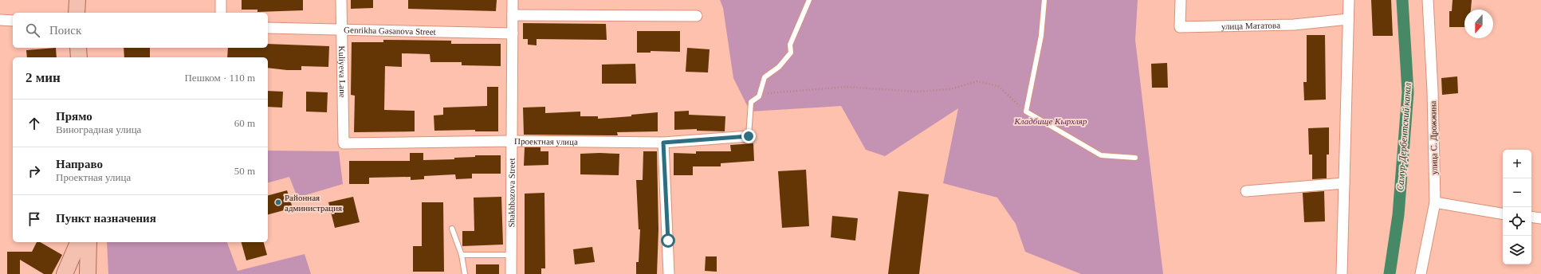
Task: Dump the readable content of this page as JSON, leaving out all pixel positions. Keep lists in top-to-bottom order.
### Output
{
  "streets": {
    "street": [
      "улица Мататова",
      "Genrikha Gasanova Street",
      "Kuliyeva Lane",
      "улица С. Дрожжина",
      "Проектная улица",
      "Shakhbazova Street"
    ]
  },
  "crossings": [
    ["Genrikha Gasanova Street", "Kuliyeva Lane"],
    ["Genrikha Gasanova Street", "Shakhbazova Street"],
    ["Kuliyeva Lane", "Проектная улица"],
    ["Проектная улица", "Shakhbazova Street"]
  ],
  "water": ["Самур-Дербентский канал"],
  "parks": ["Кладбище Кырхляр"],
  "places": ["Районная администрация"],
  "north": "bottom",
  "page": {
    "search": "Поиск",
    "heading": ["2 мин", "Пешком · 110 m"],
    "list": [
      ["Прямо", "Виноградная улица", "60 m"],
      ["Направо", "Проектная улица", "50 m"],
      "Пункт назначения"
    ],
    "map_buttons": ["+", "−"]
  }
}
